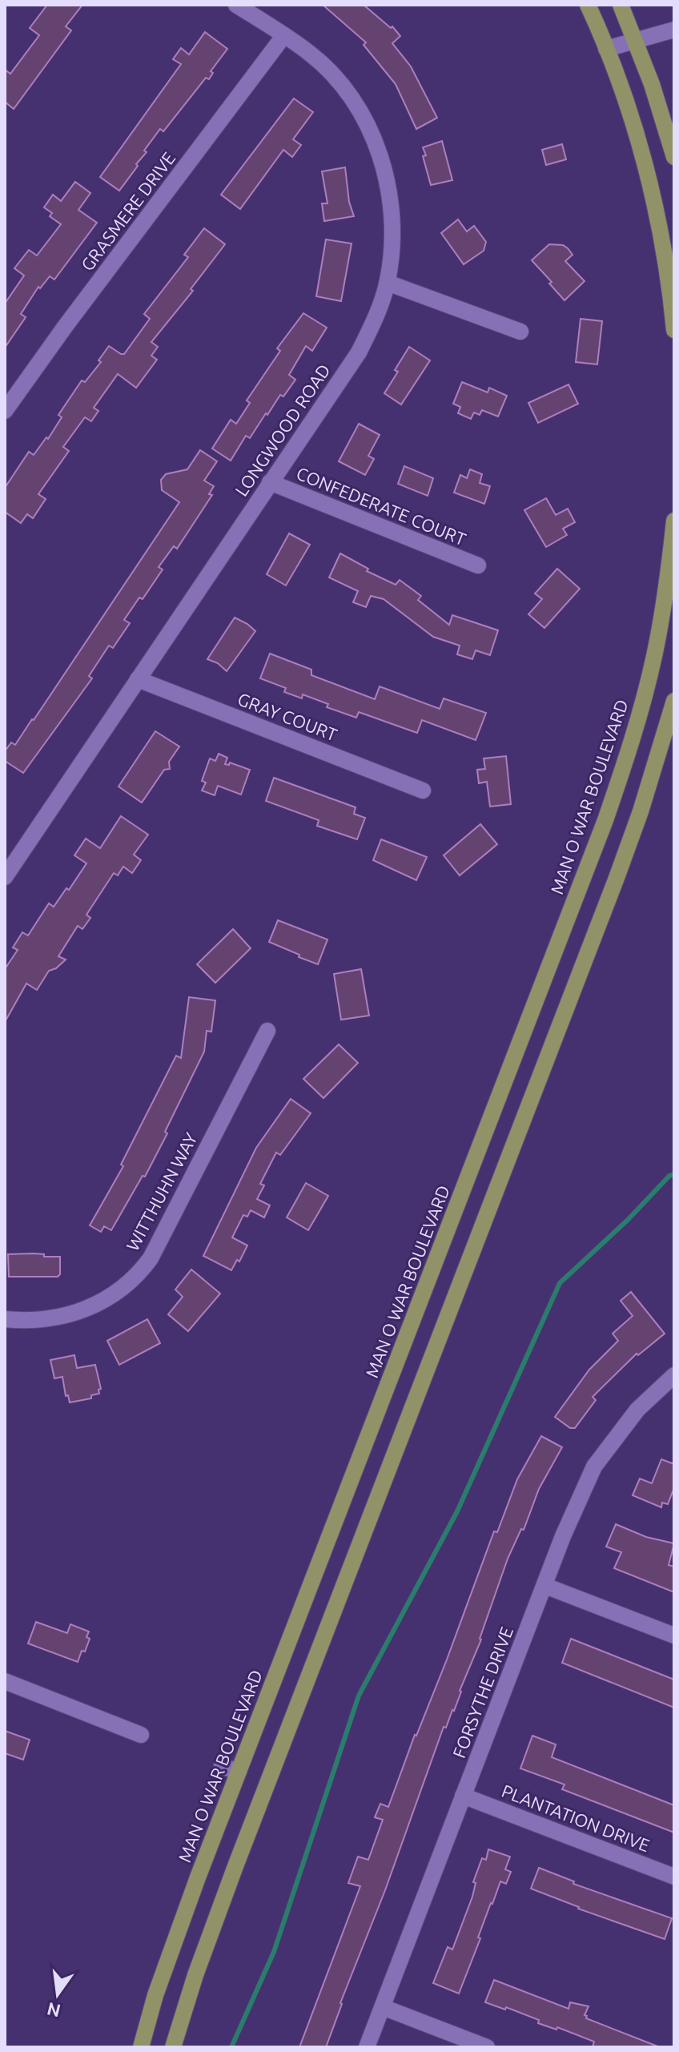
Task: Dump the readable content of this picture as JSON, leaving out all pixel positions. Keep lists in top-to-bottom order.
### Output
{
  "streets": {
    "main road": ["MAN O WAR BOULEVARD"],
    "street": [
      "GRASMERE DRIVE",
      "LONGWOOD ROAD",
      "CONFEDERATE COURT",
      "GRAY COURT",
      "WITTHUHN WAY",
      "FORSYTHE DRIVE",
      "PLANTATION DRIVE"
    ]
  },
  "crossings": [
    ["GRASMERE DRIVE", "LONGWOOD ROAD"],
    ["LONGWOOD ROAD", "CONFEDERATE COURT"],
    ["LONGWOOD ROAD", "GRAY COURT"],
    ["FORSYTHE DRIVE", "PLANTATION DRIVE"]
  ],
  "north": "bottom"
}
